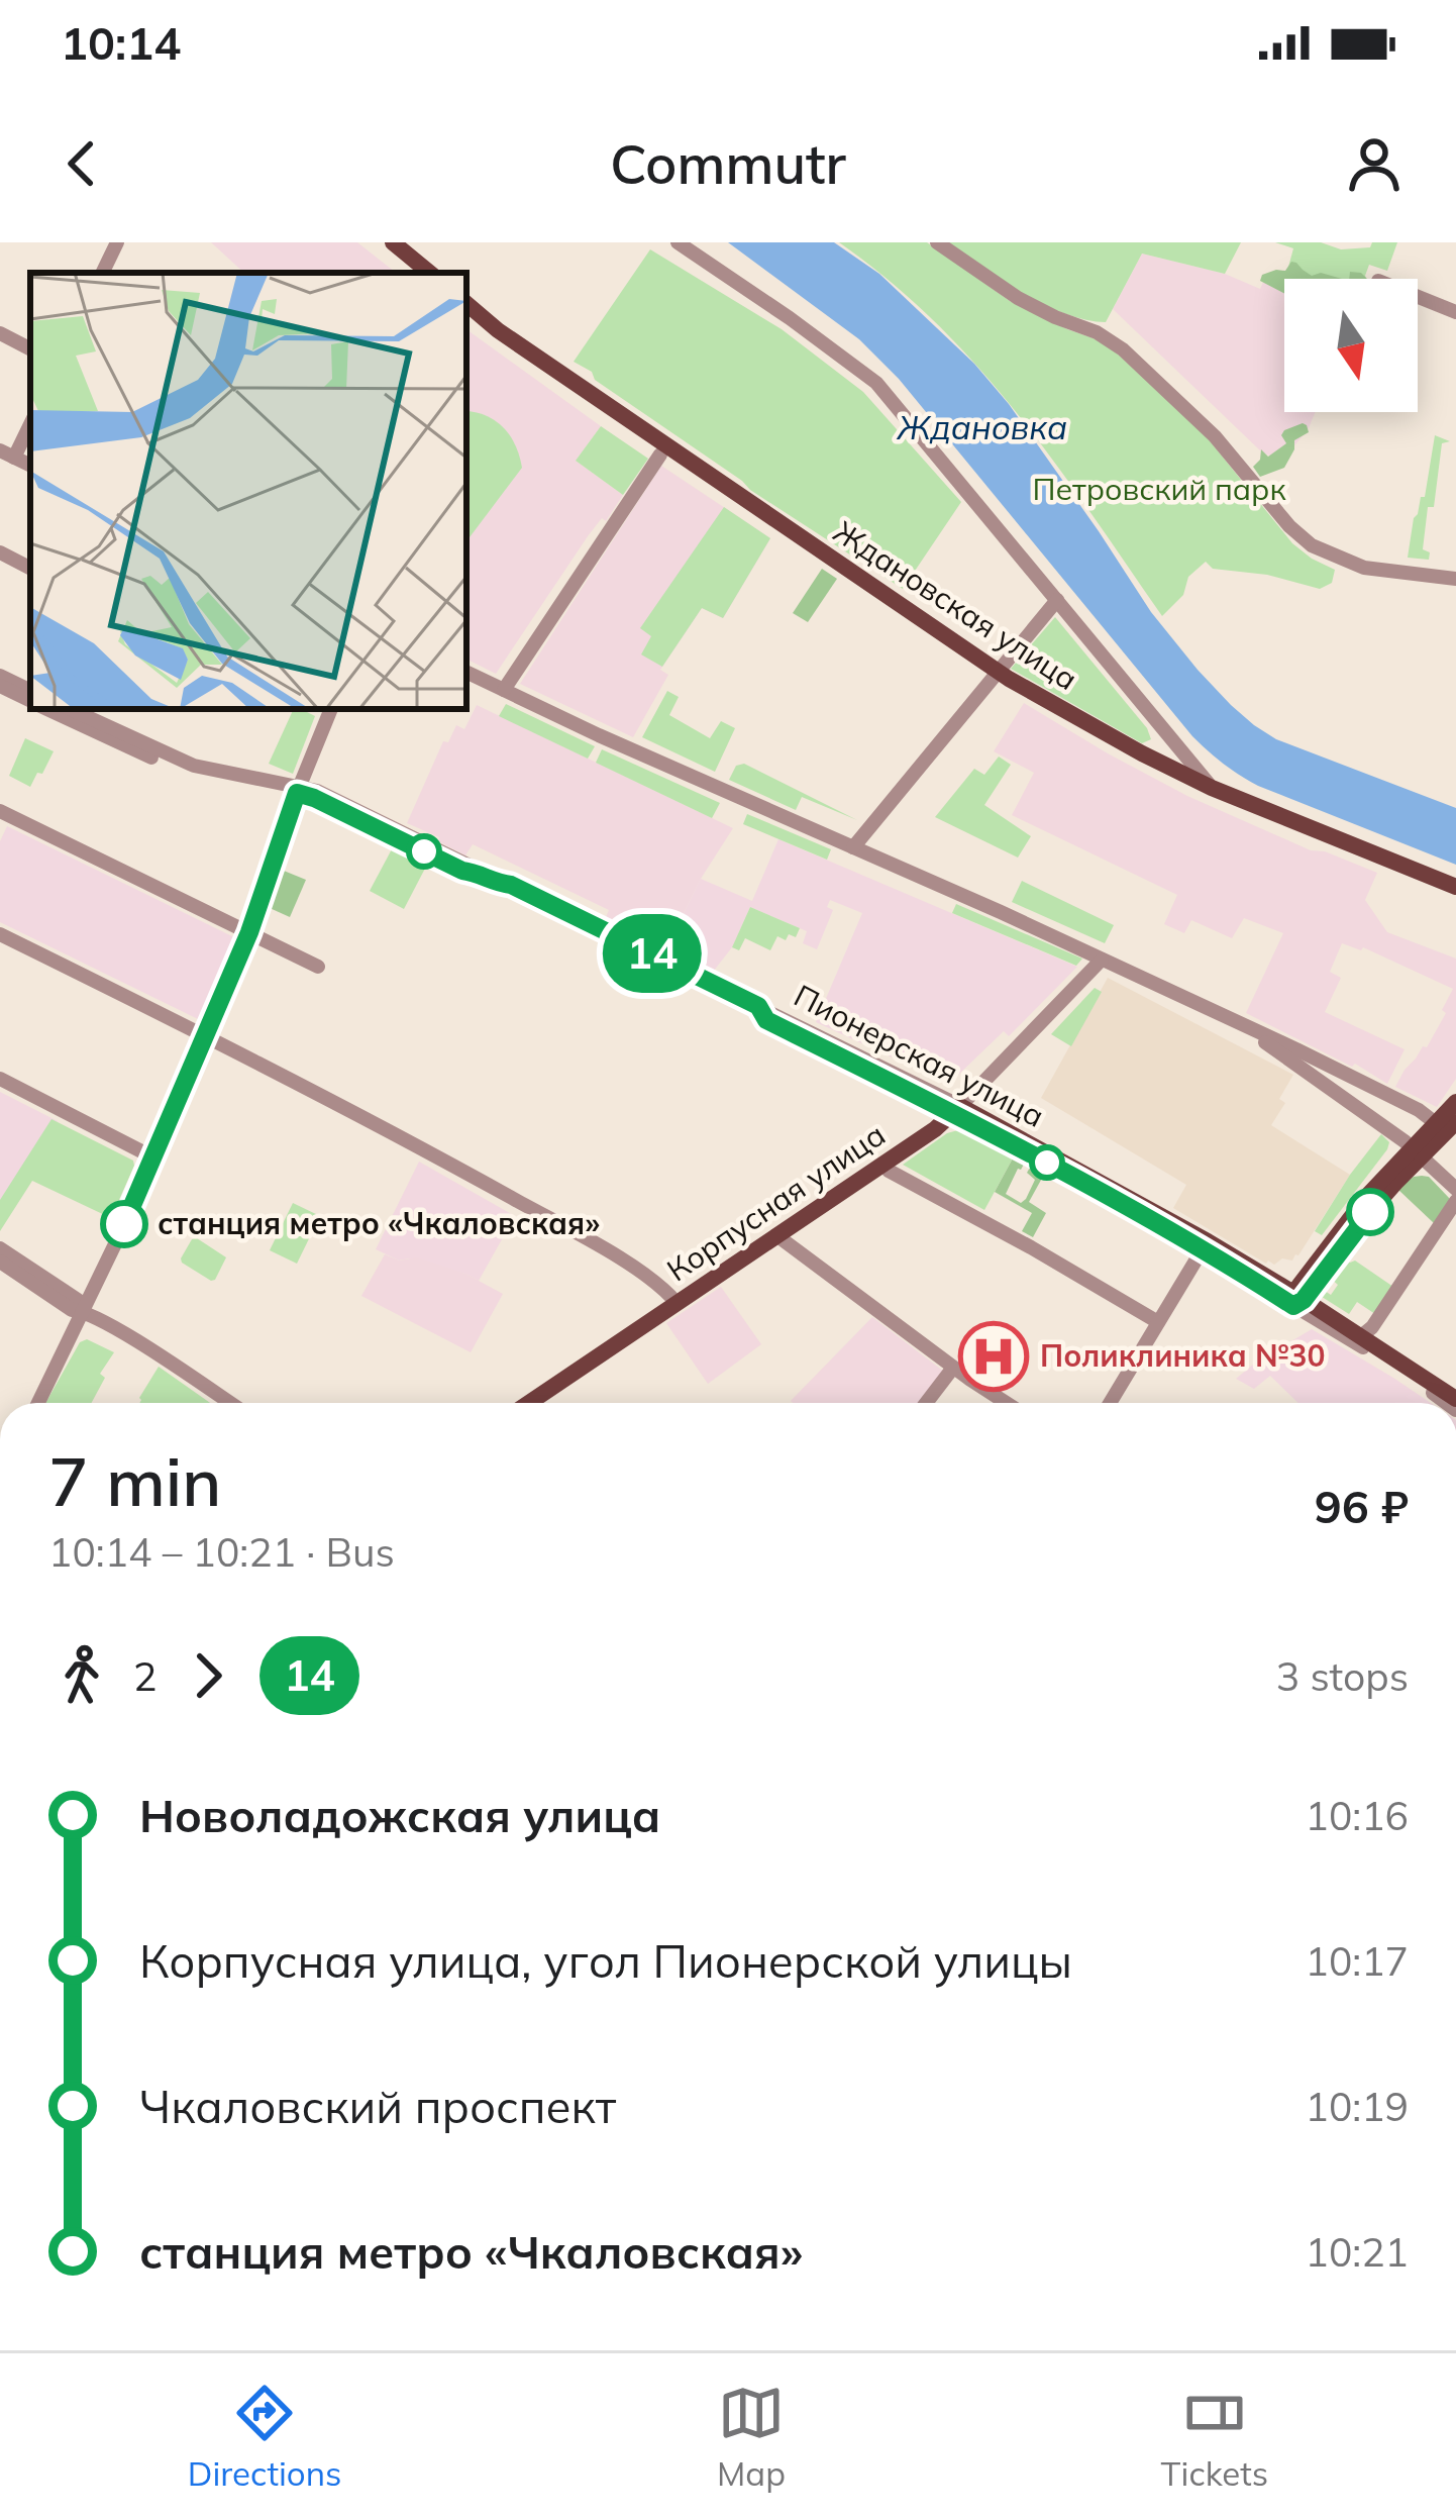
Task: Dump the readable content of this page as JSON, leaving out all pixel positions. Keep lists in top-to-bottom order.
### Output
{
  "streets": {
    "main road": ["Ждановская улица", "Пионерская улица", "Корпусная улица"]
  },
  "crossings": [
    ["Пионерская улица", "Корпусная улица"]
  ],
  "water": ["Ждановка"],
  "parks": ["Петровский парк"],
  "places": {
    "other": ["станция метро «Чкаловская»"],
    "hospital": ["Поликлиника №30"]
  },
  "lines": ["bus line 14"],
  "north": "bottom",
  "page": {
    "status": "10:14",
    "header": "Commutr",
    "on_map": "14",
    "heading": ["7 min", "10:14 – 10:21 · Bus", "96 ₽"],
    "legs": ["2", "14", "3 stops"],
    "list": [
      {
        "name": "Новоладожская улица",
        "value": "10:16"
      },
      {
        "name": "Корпусная улица, угол Пионерской улицы",
        "value": "10:17"
      },
      {
        "name": "Чкаловский проспект",
        "value": "10:19"
      },
      {
        "name": "станция метро «Чкаловская»",
        "value": "10:21"
      }
    ],
    "tabs": ["Directions", "Map", "Tickets"]
  }
}
